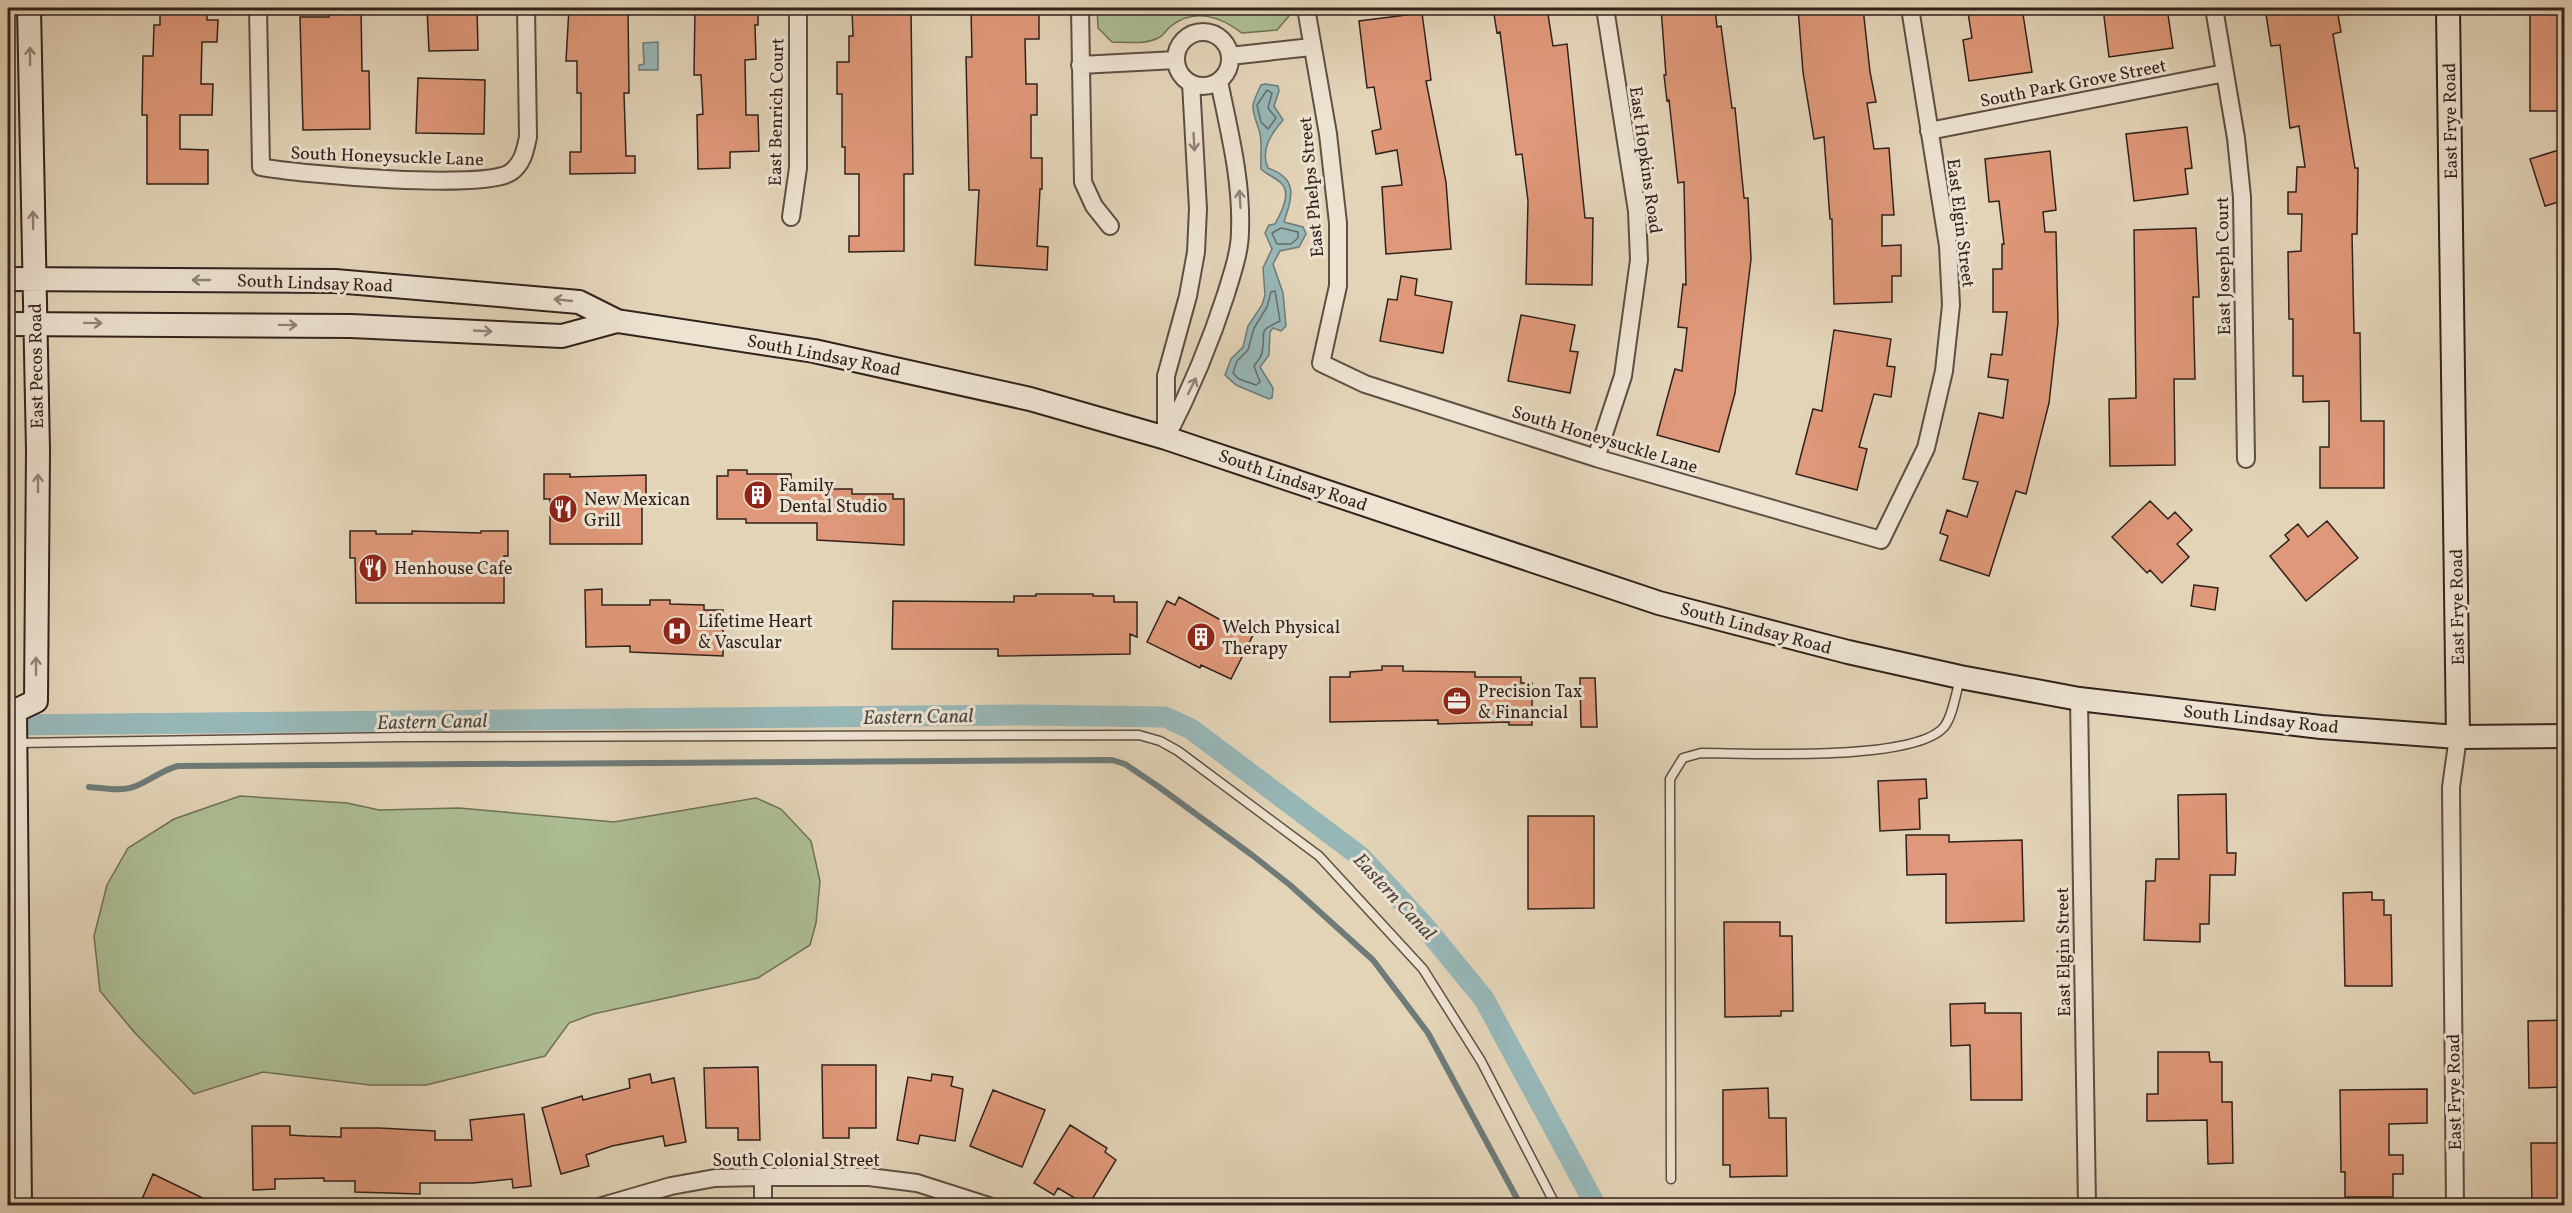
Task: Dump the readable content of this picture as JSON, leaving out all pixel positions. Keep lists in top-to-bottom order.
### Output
{
  "streets": {
    "main road": ["East Frye Road", "South Lindsay Road", "East Pecos Road"],
    "street": [
      "South Park Grove Street",
      "East Benrich Court",
      "South Honeysuckle Lane",
      "East Hopkins Road",
      "East Phelps Street",
      "East Elgin Street",
      "East Joseph Court",
      "South Colonial Street"
    ]
  },
  "crossings": [
    ["South Park Grove Street", "East Elgin Street"],
    ["South Park Grove Street", "East Joseph Court"],
    ["East Frye Road", "South Lindsay Road"],
    ["South Honeysuckle Lane", "East Hopkins Road"],
    ["South Honeysuckle Lane", "East Phelps Street"],
    ["South Honeysuckle Lane", "East Elgin Street"],
    ["East Elgin Street", "South Lindsay Road"],
    ["South Lindsay Road", "East Pecos Road"]
  ],
  "one_way": ["East Pecos Road"],
  "water": ["Eastern Canal"],
  "places": {
    "building": ["Family Dental Studio", "Welch Physical Therapy"],
    "restaurant": ["New Mexican Grill", "Henhouse Cafe"],
    "hospital": ["Lifetime Heart & Vascular"],
    "office": ["Precision Tax & Financial"]
  }
}
